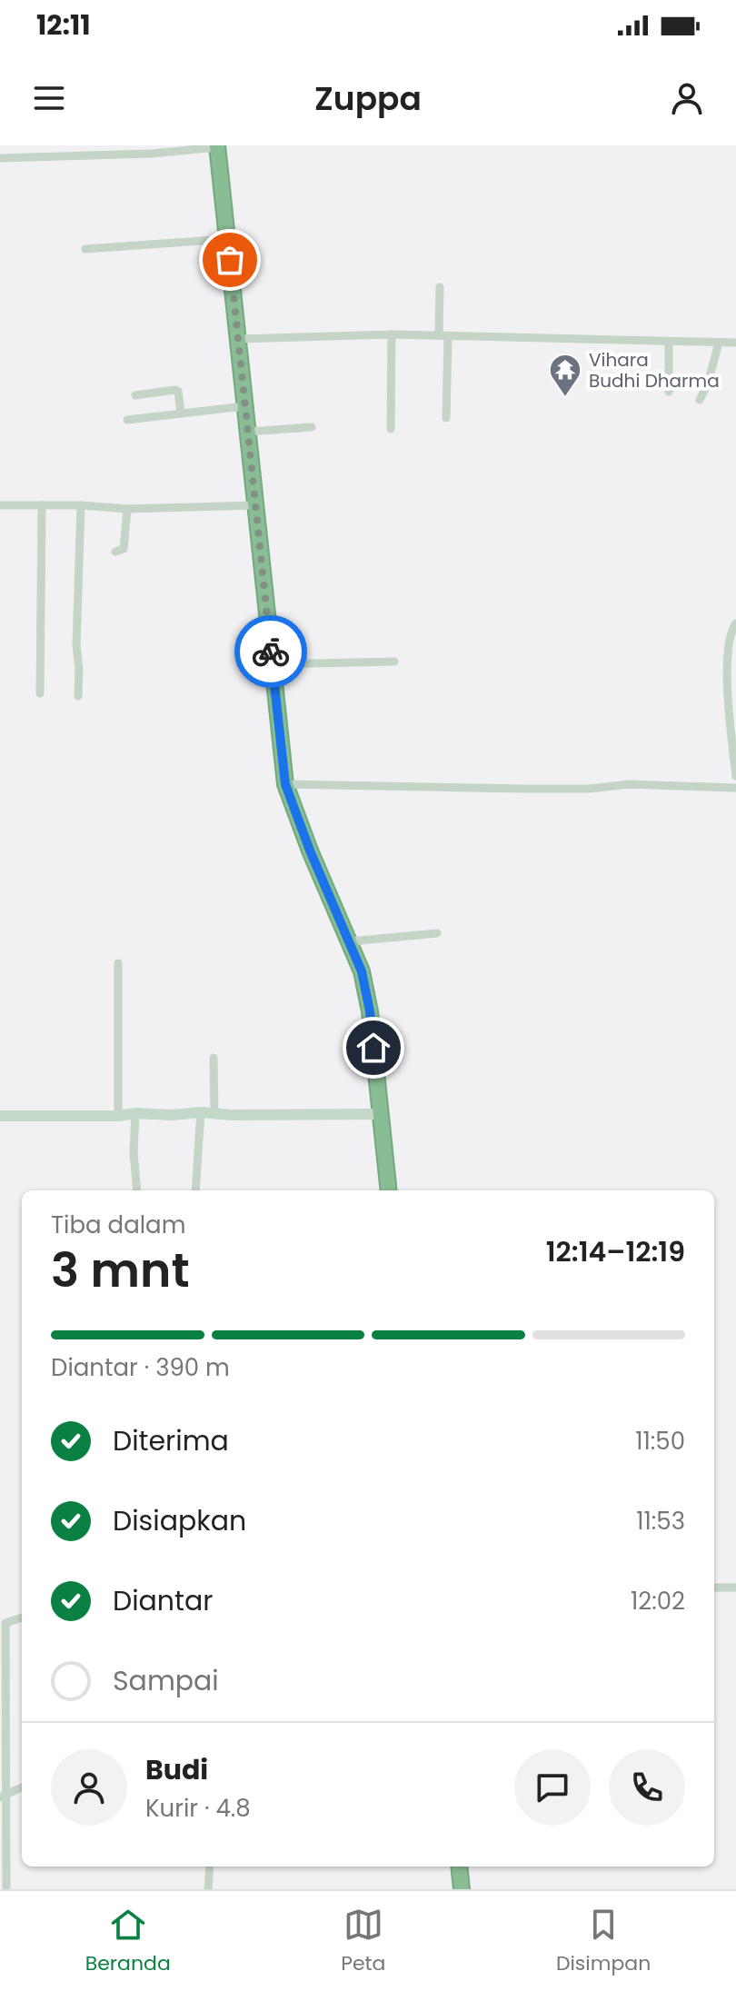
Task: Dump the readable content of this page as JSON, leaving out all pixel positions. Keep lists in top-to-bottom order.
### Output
{
  "places": {
    "temple": ["Vihara Budhi Dharma"]
  },
  "page": {
    "status": "12:11",
    "header": "Zuppa",
    "heading": ["3 mnt", "Tiba dalam", "12:14–12:19"],
    "panel": ["Budi", "Kurir · 4.8"],
    "bar": "Diantar · 390 m",
    "list": [
      ["Diterima", "11:50"],
      ["Disiapkan", "11:53"],
      ["Diantar", "12:02"],
      "Sampai"
    ],
    "tabs": ["Beranda", "Peta", "Disimpan"]
  }
}
